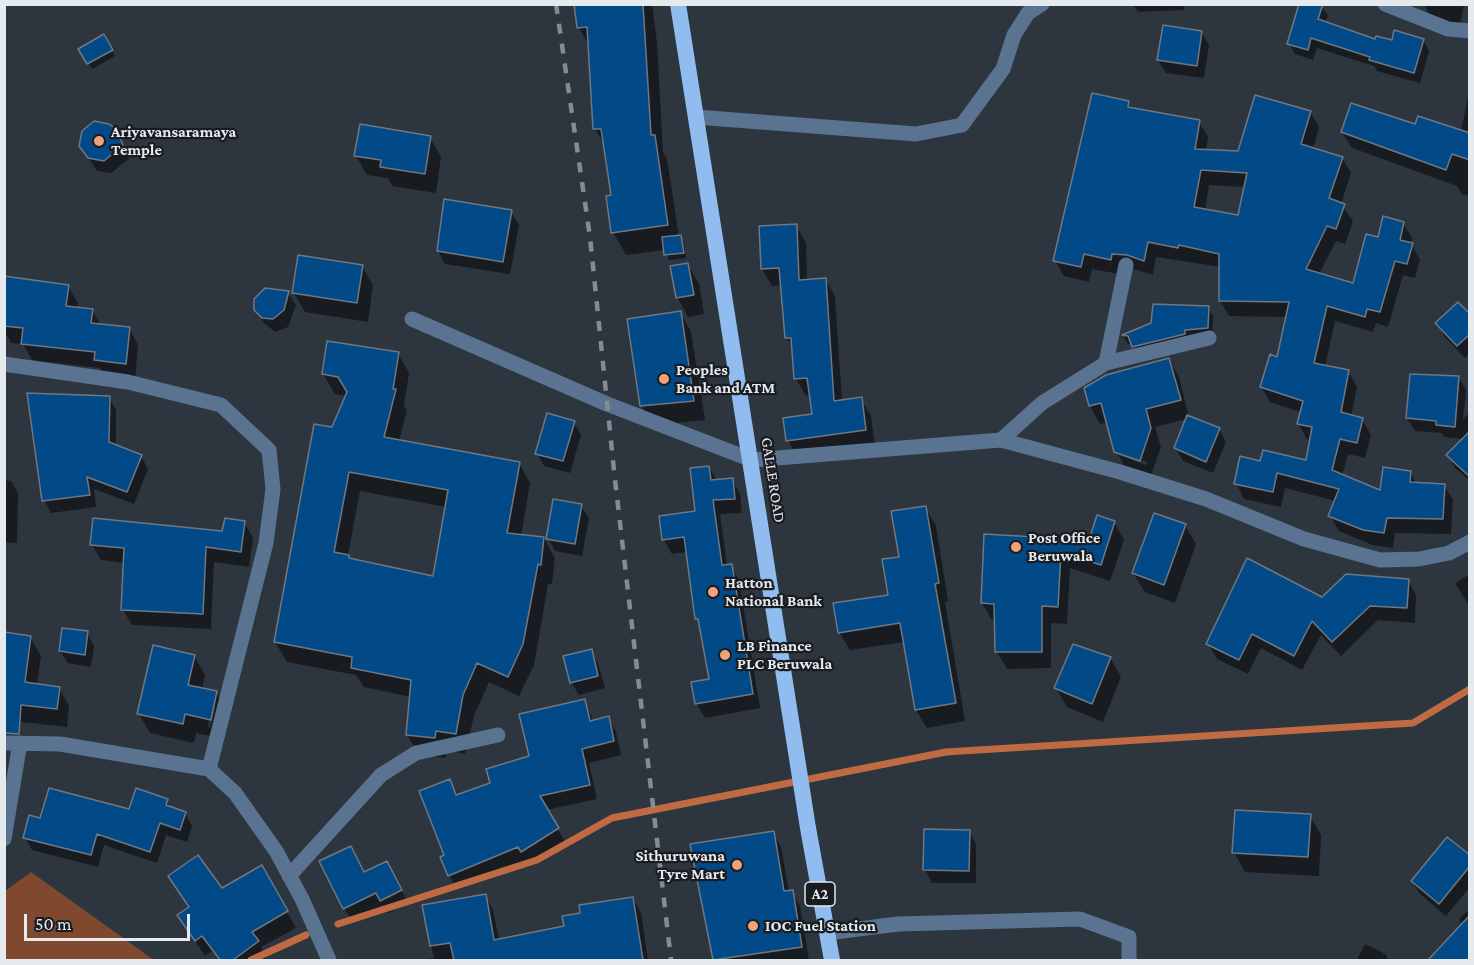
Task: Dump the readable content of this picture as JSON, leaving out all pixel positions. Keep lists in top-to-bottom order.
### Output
{
  "streets": {
    "highway": ["GALLE ROAD", "A2"]
  },
  "places": [
    "Ariyavansaramaya Temple",
    "Peoples Bank and ATM",
    "Post Office Beruwala",
    "Hatton National Bank",
    "LB Finance PLC Beruwala",
    "Sithuruwana Tyre Mart",
    "IOC Fuel Station"
  ],
  "scale_bar": "50 m"
}
